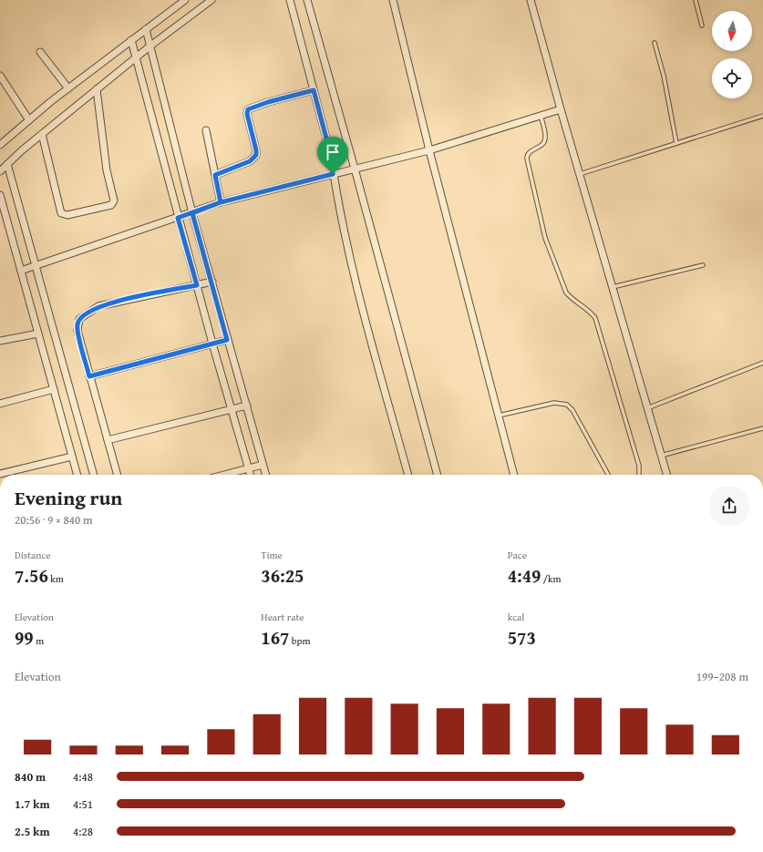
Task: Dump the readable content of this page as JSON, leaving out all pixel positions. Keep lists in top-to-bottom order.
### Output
{
  "north": "bottom",
  "page": {
    "heading": ["Evening run", "20:56 · 9 × 840 m"],
    "stats": [
      ["Distance", "7.56 km"],
      ["Time", "36:25"],
      ["Pace", "4:49 /km"],
      ["Elevation", "99 m"],
      ["Heart rate", "167 bpm"],
      ["kcal", "573"]
    ],
    "chart": ["Elevation", "199–208 m"],
    "list": [
      {
        "name": "840 m",
        "note": "4:48"
      },
      {
        "name": "1.7 km",
        "note": "4:51"
      },
      {
        "name": "2.5 km",
        "note": "4:28"
      }
    ]
  }
}
